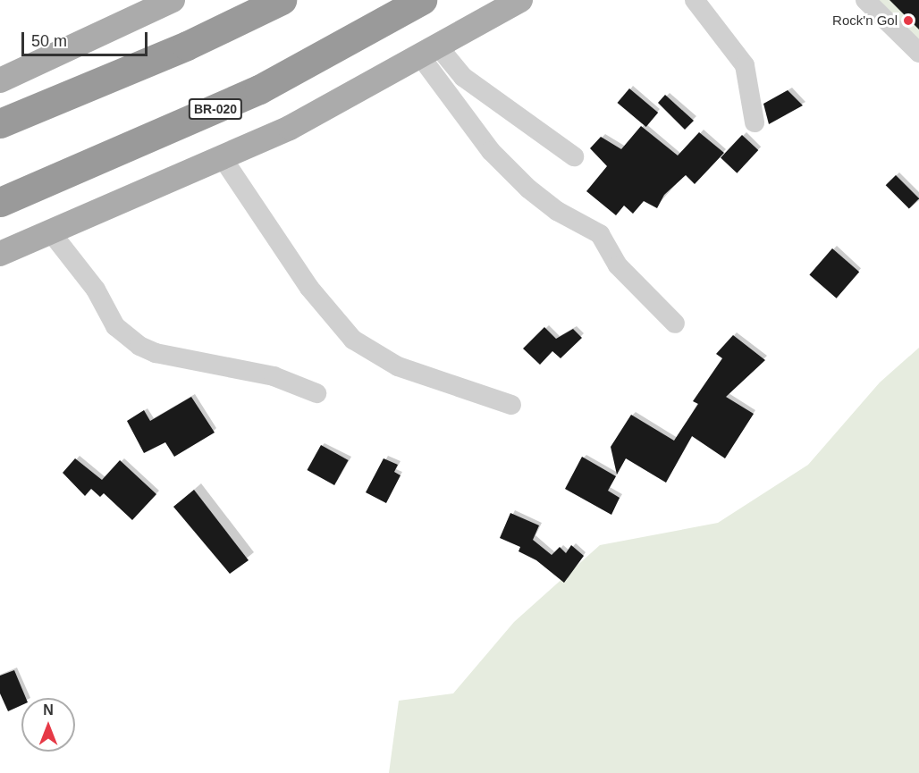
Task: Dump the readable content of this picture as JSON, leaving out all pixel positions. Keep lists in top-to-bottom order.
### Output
{
  "streets": {
    "highway": ["BR-020"]
  },
  "places": ["Rock'n Gol"],
  "scale_bar": "50 m",
  "north": "top"
}
